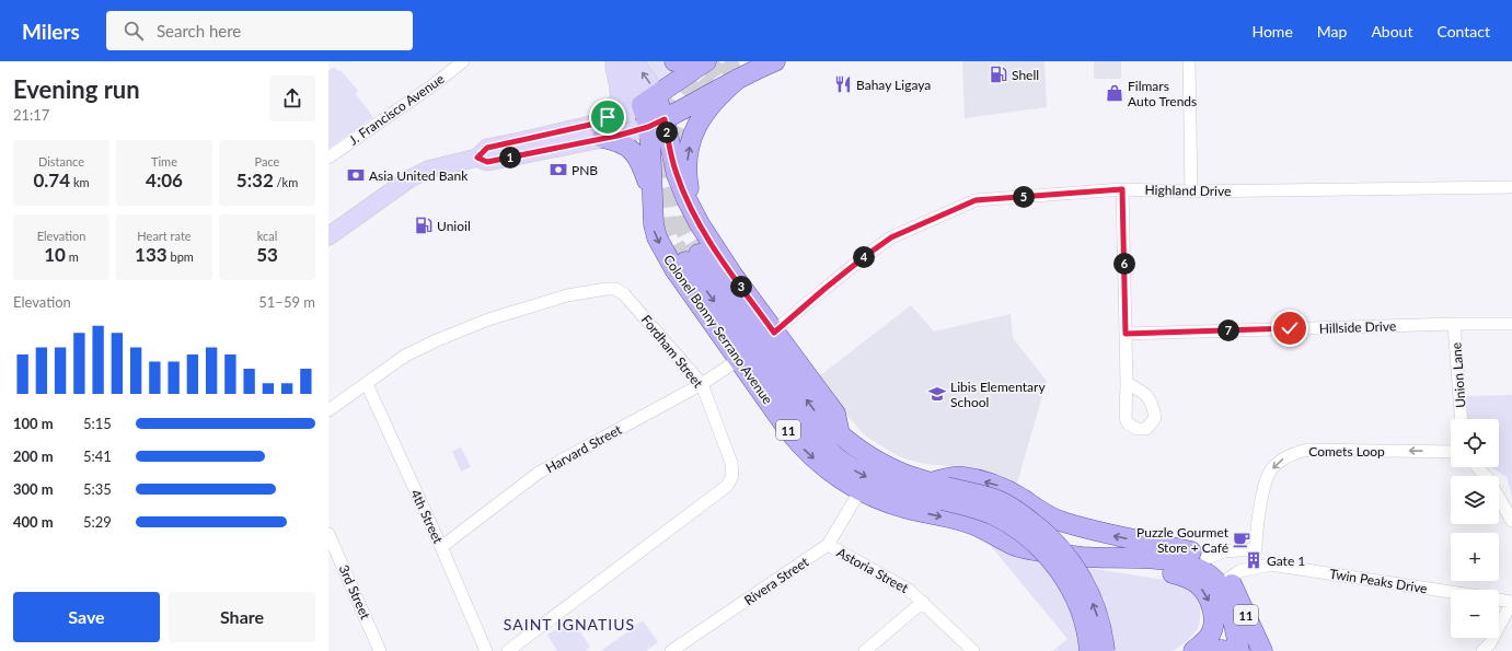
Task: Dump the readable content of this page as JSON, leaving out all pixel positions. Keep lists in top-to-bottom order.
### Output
{
  "streets": {
    "main road": ["Colonel Bonny Serrano Avenue", "11"],
    "street": [
      "J. Francisco Avenue",
      "Highland Drive",
      "Hillside Drive",
      "Fordham Street",
      "Union Lane",
      "Harvard Street",
      "Comets Loop",
      "4th Street",
      "Astoria Street",
      "Rivera Street",
      "Twin Peaks Drive",
      "3rd Street"
    ]
  },
  "crossings": [
    ["Highland Drive", "Colonel Bonny Serrano Avenue"],
    ["Hillside Drive", "Union Lane"],
    ["Colonel Bonny Serrano Avenue", "11"],
    ["Colonel Bonny Serrano Avenue", "Rivera Street"],
    ["Colonel Bonny Serrano Avenue", "Twin Peaks Drive"],
    ["Fordham Street", "Harvard Street"],
    ["Fordham Street", "4th Street"],
    ["Harvard Street", "4th Street"],
    ["Astoria Street", "Rivera Street"]
  ],
  "one_way": ["Comets Loop"],
  "districts": ["SAINT IGNATIUS"],
  "places": {
    "fuel station": ["Shell", "Unioil"],
    "restaurant": ["Bahay Ligaya"],
    "shop": ["Filmars Auto Trends"],
    "bank": ["PNB", "Asia United Bank"],
    "school or university": ["Libis Elementary School"],
    "cafe": ["Puzzle Gourmet Store + Café"],
    "building": ["Gate 1"]
  },
  "page": {
    "header": "Milers",
    "search": "Search here",
    "nav": [
      "Home",
      "Map",
      "About",
      "Contact"
    ],
    "heading": ["Evening run", "21:17"],
    "pins": [
      "2",
      "1",
      "5",
      "4",
      "6",
      "3",
      "7"
    ],
    "stats": [
      ["Distance", "0.74 km"],
      ["Time", "4:06"],
      ["Pace", "5:32 /km"],
      ["Elevation", "10 m"],
      ["Heart rate", "133 bpm"],
      ["kcal", "53"]
    ],
    "chart": ["Elevation", "51–59 m"],
    "list": [
      {
        "name": "100 m",
        "note": "5:15"
      },
      {
        "name": "200 m",
        "note": "5:41"
      },
      {
        "name": "300 m",
        "note": "5:35"
      },
      {
        "name": "400 m",
        "note": "5:29"
      }
    ],
    "map_buttons": ["+", "−"],
    "buttons": ["Save", "Share"]
  }
}
